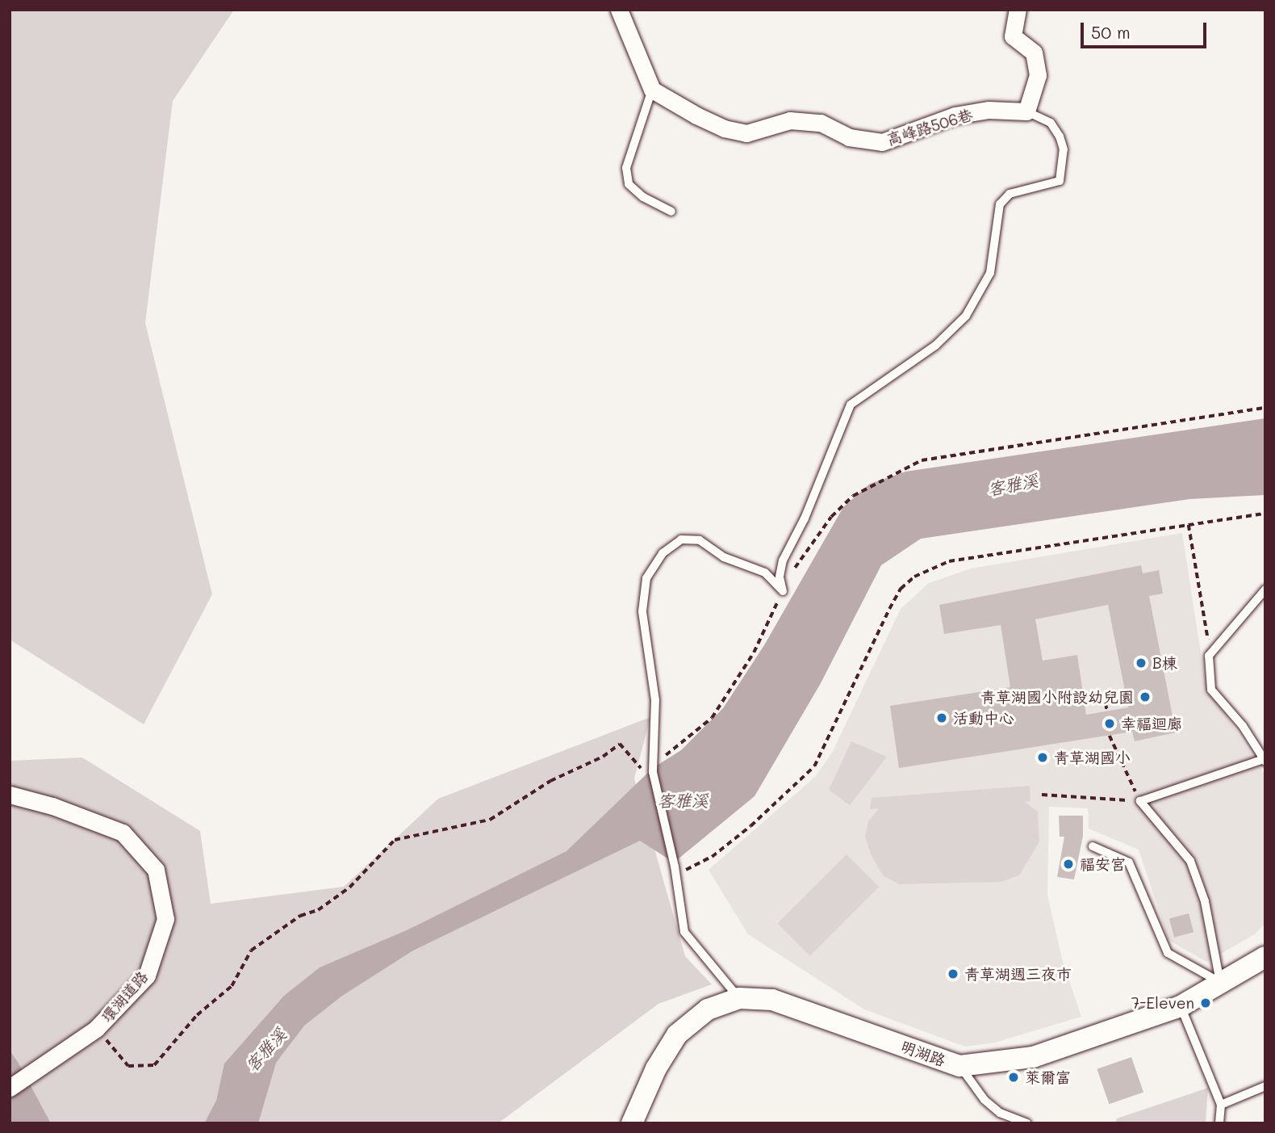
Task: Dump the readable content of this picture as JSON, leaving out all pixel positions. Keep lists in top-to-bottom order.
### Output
{
  "streets": {
    "street": ["高峰路506巷", "環湖道路", "明湖路"]
  },
  "water": ["客雅溪"],
  "places": [
    "B棟",
    "青草湖國小附設幼兒園",
    "活動中心",
    "幸福迴廊",
    "青草湖國小",
    "福安宮",
    "青草湖週三夜市",
    "7-Eleven",
    "萊爾富"
  ],
  "scale_bar": "50 m"
}
